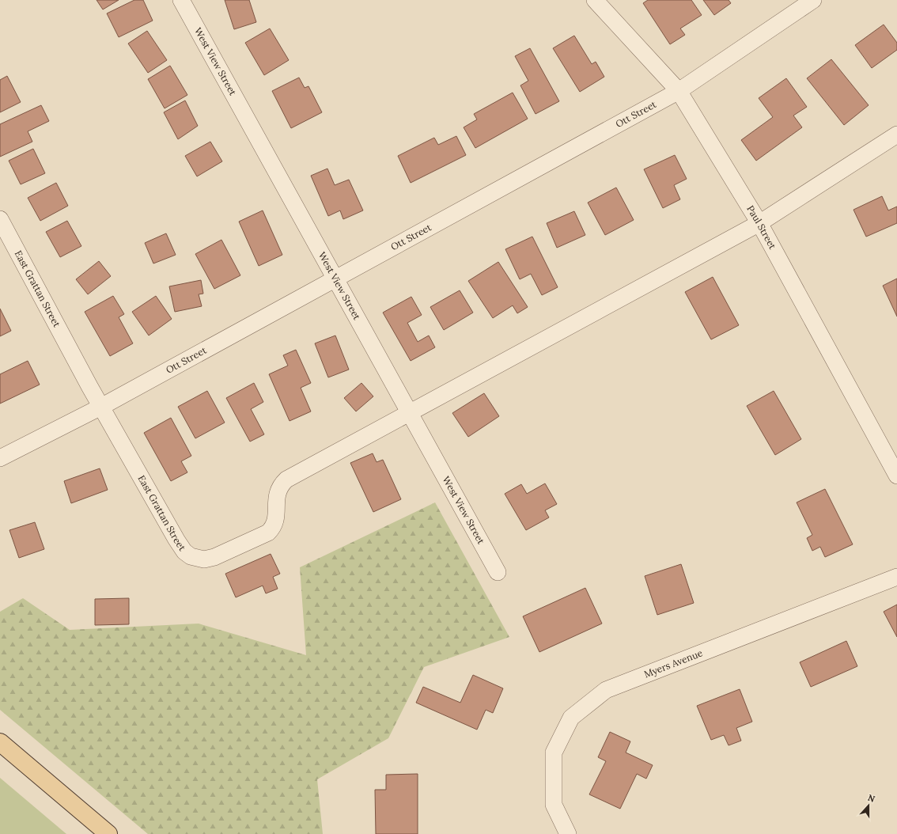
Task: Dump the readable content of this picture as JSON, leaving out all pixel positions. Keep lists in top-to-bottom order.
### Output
{
  "streets": {
    "street": [
      "West View Street",
      "Ott Street",
      "Paul Street",
      "East Grattan Street",
      "Myers Avenue"
    ]
  },
  "crossings": [
    ["West View Street", "Ott Street"],
    ["West View Street", "East Grattan Street"],
    ["Ott Street", "Paul Street"],
    ["Ott Street", "East Grattan Street"],
    ["Paul Street", "East Grattan Street"]
  ],
  "north": "top"
}
